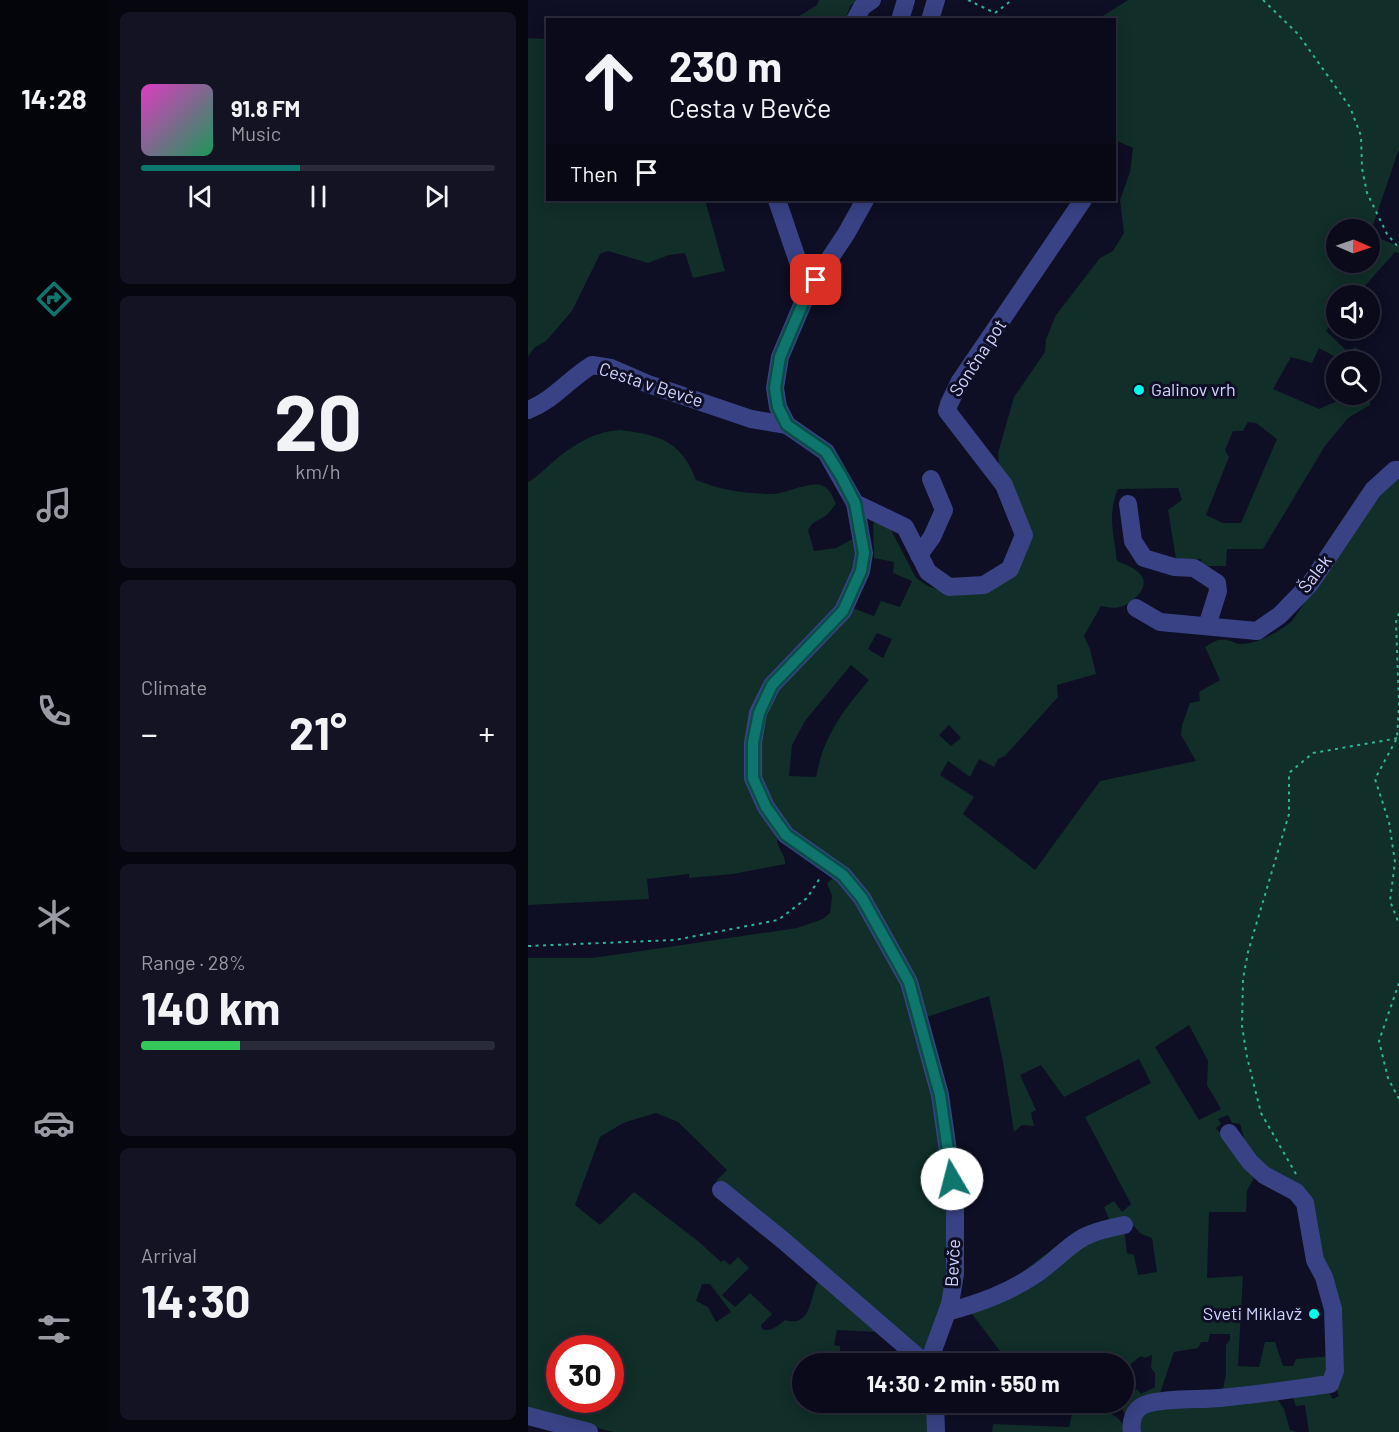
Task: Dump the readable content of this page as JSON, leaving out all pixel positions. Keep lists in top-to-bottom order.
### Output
{
  "streets": {
    "street": [
      "Sončna pot",
      "Cesta v Bevče",
      "Šalek",
      "Bevče"
    ]
  },
  "crossings": [
    ["Sončna pot", "Cesta v Bevče"],
    ["Cesta v Bevče", "Bevče"]
  ],
  "places": ["Galinov vrh", "Sveti Miklavž"],
  "north": "right",
  "page": {
    "tabs": "14:28",
    "turn": ["230 m", "Cesta v Bevče"],
    "song": ["91.8 FM", "Music"],
    "then": "Then",
    "tile": [
      ["20", "km/h"],
      "Climate",
      ["Range · 28%", "140 km"],
      ["Arrival", "14:30"]
    ],
    "heat": ["−", "21°", "+"],
    "limit": "30",
    "trip": "14:30 · 2 min · 550 m"
  }
}
